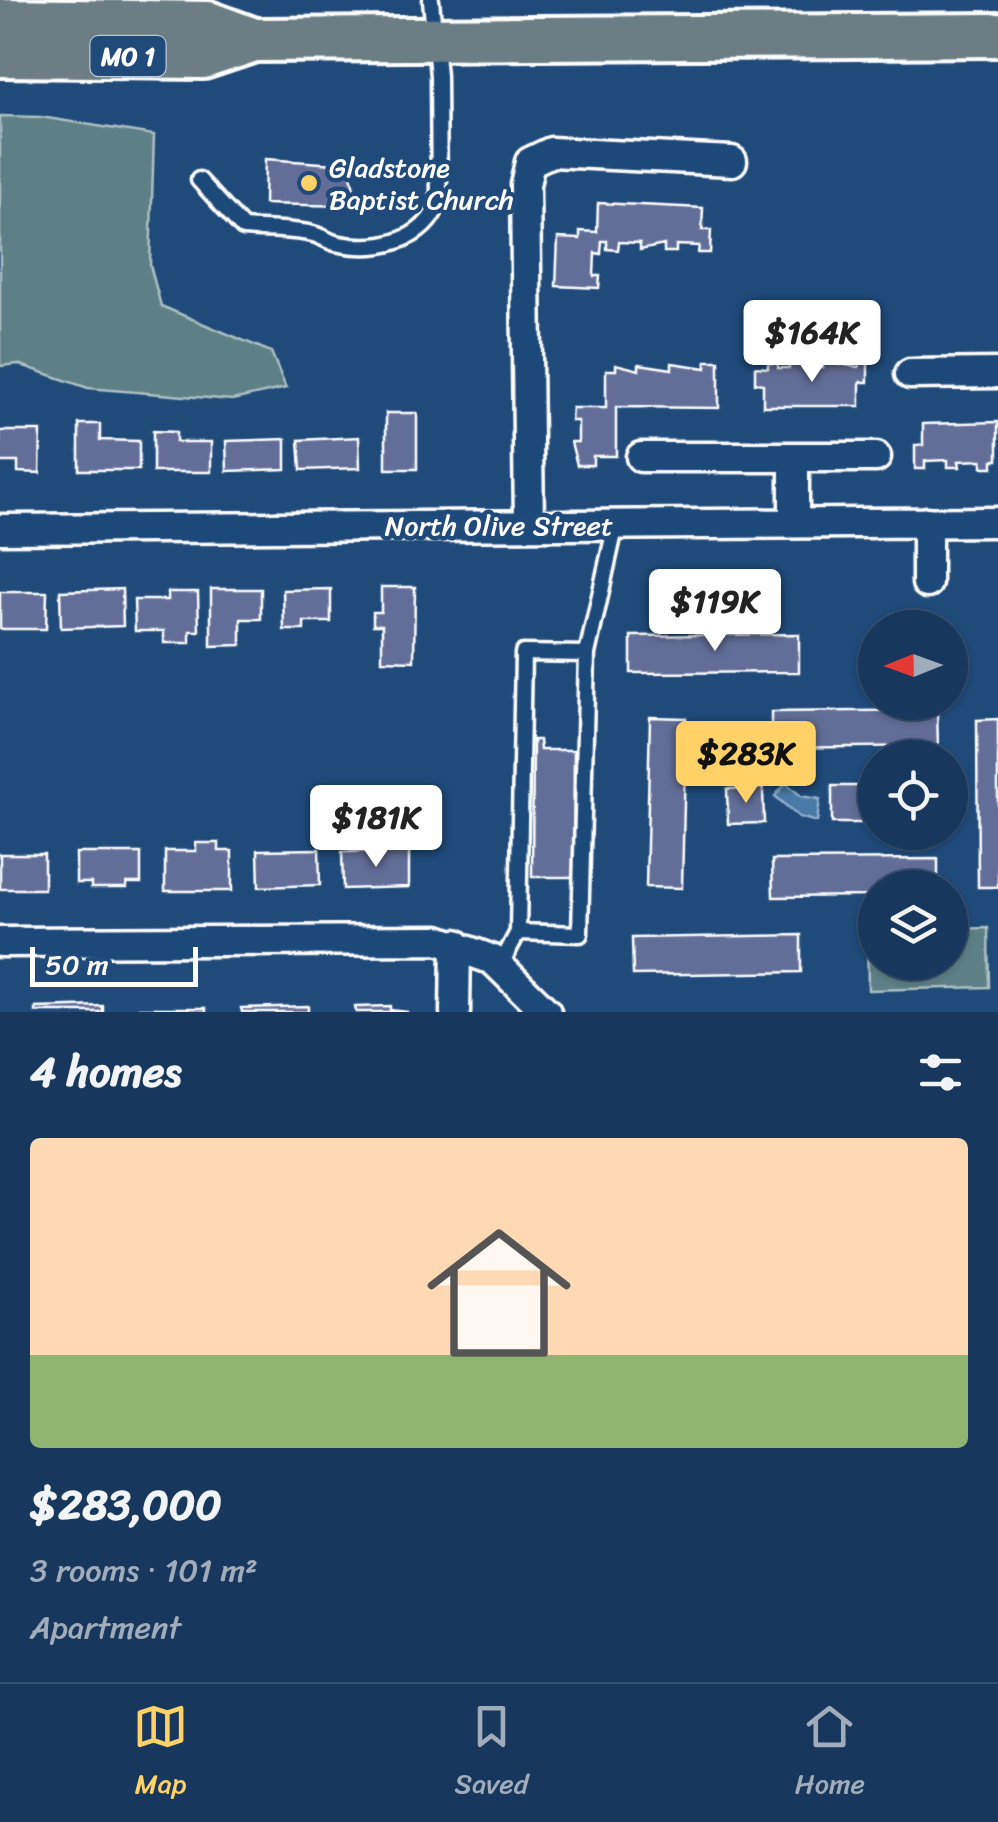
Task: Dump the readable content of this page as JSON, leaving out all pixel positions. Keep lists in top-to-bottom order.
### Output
{
  "streets": {
    "main road": ["MO 1"],
    "street": ["North Olive Street"]
  },
  "places": ["Gladstone Baptist Church"],
  "scale_bar": "50 m",
  "north": "left",
  "page": {
    "price": [
      "$164K",
      "$119K",
      "$283K",
      "$181K"
    ],
    "scale": "50 m",
    "heading": "4 homes",
    "list": [
      {
        "name": "$283,000",
        "note": "3 rooms · 101 m² · Apartment"
      }
    ],
    "tabs": ["Map", "Saved", "Home"]
  }
}
